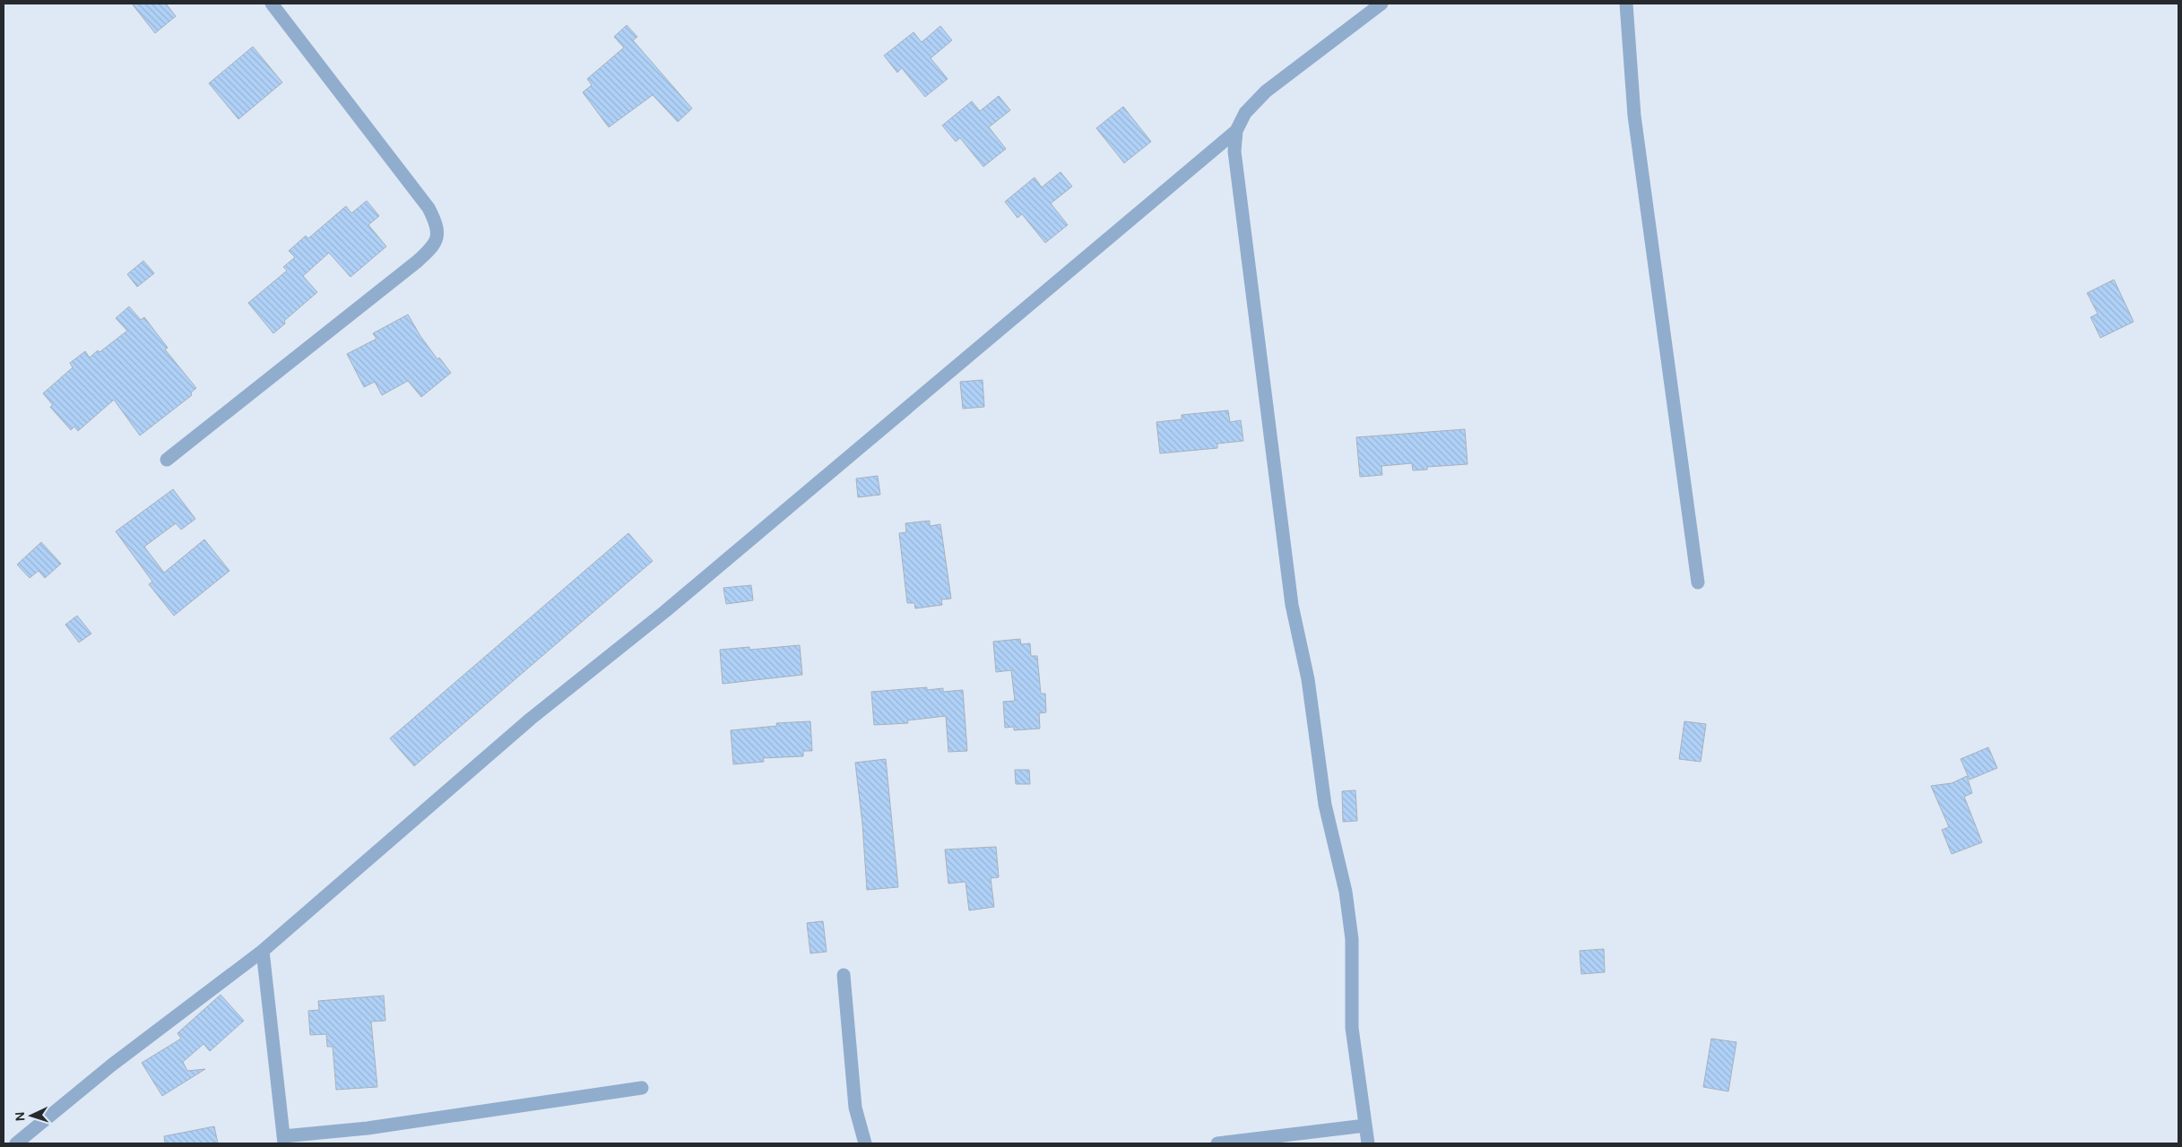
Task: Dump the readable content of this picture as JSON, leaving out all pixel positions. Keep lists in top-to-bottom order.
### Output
{
  "north": "left"
}
